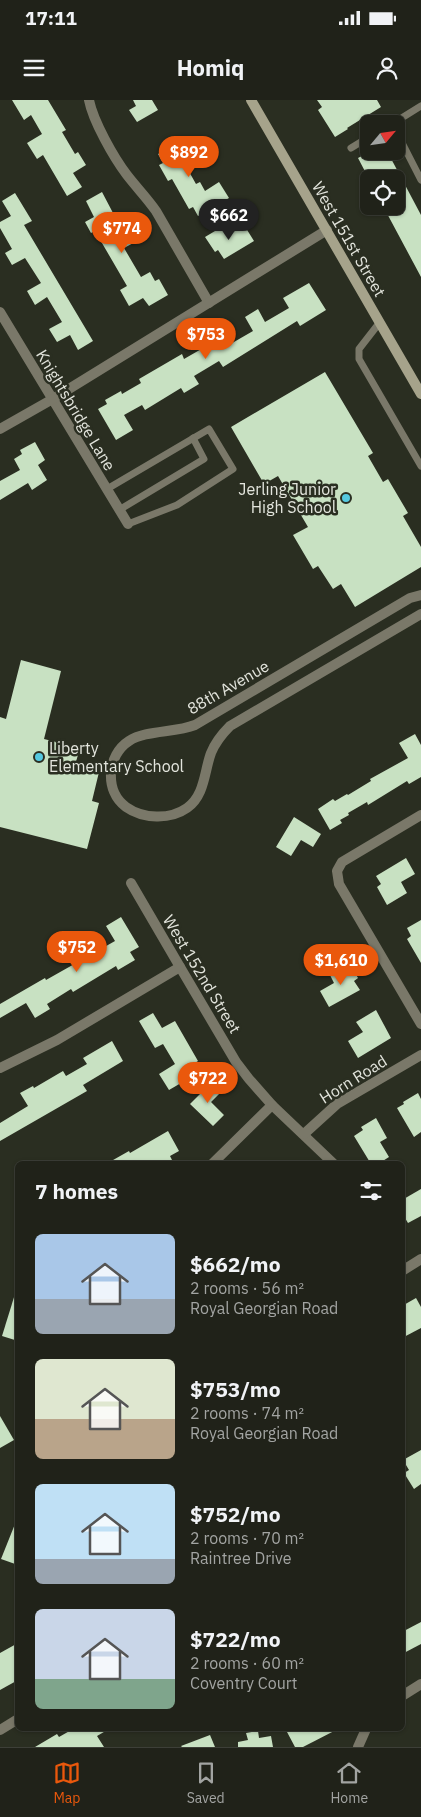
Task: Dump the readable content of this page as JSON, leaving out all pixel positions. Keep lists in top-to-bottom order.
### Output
{
  "streets": {
    "street": [
      "West 151st Street",
      "Knightsbridge Lane",
      "88th Avenue",
      "West 152nd Street",
      "Horn Road"
    ]
  },
  "crossings": [
    ["West 152nd Street", "Horn Road"]
  ],
  "places": ["Jerling Junior High School", "Liberty Elementary School"],
  "north": "top right",
  "page": {
    "status": "17:11",
    "header": "Homiq",
    "price": [
      "$892",
      "$662",
      "$774",
      "$753",
      "$752",
      "$1,610",
      "$722"
    ],
    "heading": "7 homes",
    "list": [
      {
        "name": "$662/mo",
        "note": "2 rooms · 56 m² · Royal Georgian Road"
      },
      {
        "name": "$753/mo",
        "note": "2 rooms · 74 m² · Royal Georgian Road"
      },
      {
        "name": "$752/mo",
        "note": "2 rooms · 70 m² · Raintree Drive"
      },
      {
        "name": "$722/mo",
        "note": "2 rooms · 60 m² · Coventry Court"
      }
    ],
    "tabs": ["Map", "Saved", "Home"]
  }
}
